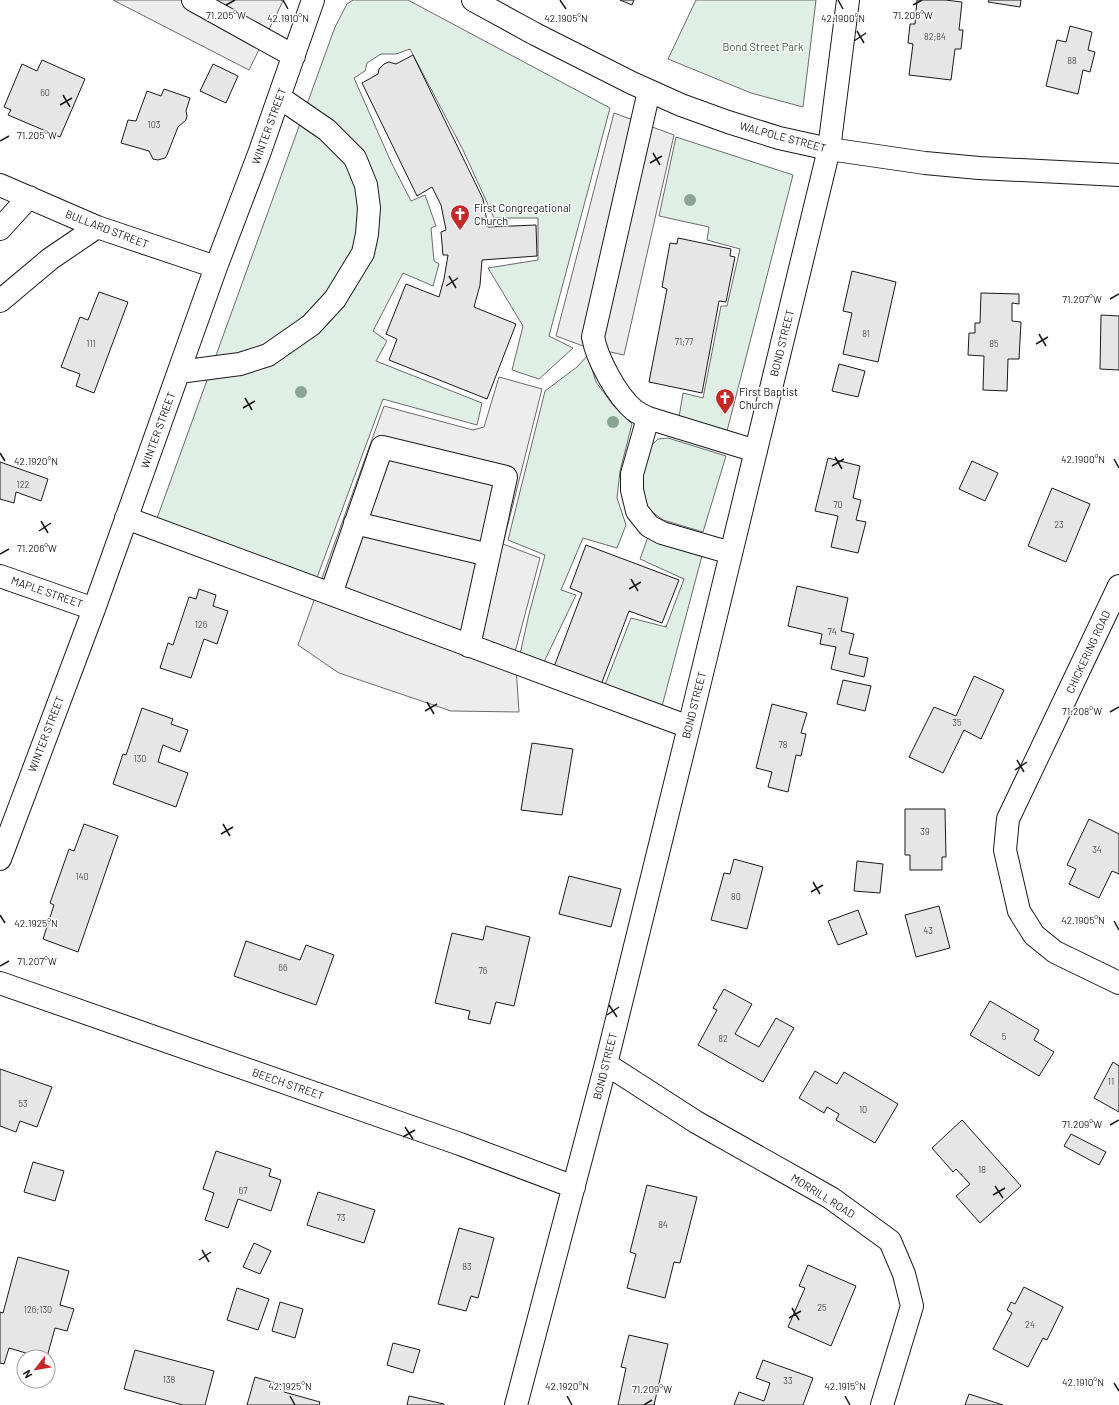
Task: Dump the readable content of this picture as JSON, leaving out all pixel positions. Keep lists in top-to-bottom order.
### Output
{
  "streets": {
    "street": [
      "WINTER STREET",
      "WALPOLE STREET",
      "BULLARD STREET",
      "BOND STREET",
      "MAPLE STREET",
      "CHICKERING ROAD",
      "BEECH STREET",
      "MORRILL ROAD"
    ]
  },
  "crossings": [
    ["WINTER STREET", "BULLARD STREET"],
    ["WINTER STREET", "MAPLE STREET"],
    ["WALPOLE STREET", "BOND STREET"],
    ["BOND STREET", "BEECH STREET"],
    ["BOND STREET", "MORRILL ROAD"]
  ],
  "parks": ["Bond Street Park"],
  "places": {
    "church": ["First Congregational Church", "First Baptist Church"]
  },
  "house_numbers": [
    "82;84",
    "88",
    "60",
    "103",
    "81",
    "71;77",
    "111",
    "85",
    "122",
    "70",
    "23",
    "126",
    "74",
    "35",
    "78",
    "130",
    "39",
    "34",
    "140",
    "80",
    "43",
    "66",
    "76",
    "5",
    "82",
    "11",
    "53",
    "10",
    "18",
    "67",
    "73",
    "84",
    "83",
    "25",
    "126;130",
    "24",
    "138",
    "33"
  ],
  "north": "bottom left",
  "coordinates": [
    "71.205°W",
    "71.206°W",
    "42.1910°N",
    "42.1900°N",
    "42.1905°N",
    "71.207°W",
    "42.1920°N",
    "71.208°W",
    "42.1925°N",
    "71.209°W",
    "42.1915°N"
  ]
}
